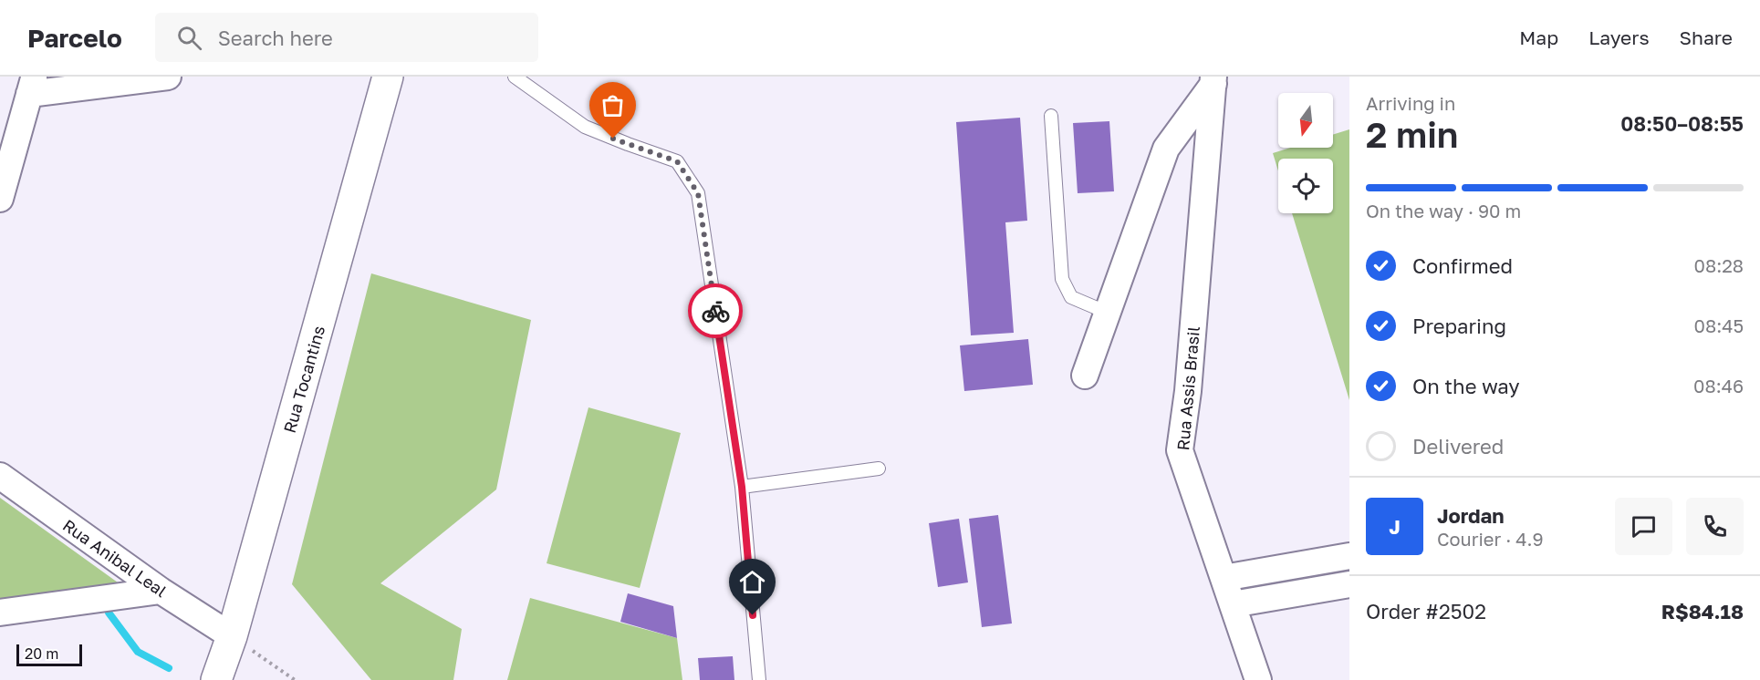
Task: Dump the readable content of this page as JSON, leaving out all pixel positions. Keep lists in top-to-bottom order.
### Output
{
  "streets": {
    "main road": ["Rua Tocantins"],
    "street": ["Rua Assis Brasil", "Rua Anibal Leal"]
  },
  "crossings": [
    ["Rua Tocantins", "Rua Anibal Leal"]
  ],
  "scale_bar": "20 m",
  "north": "bottom",
  "page": {
    "header": "Parcelo",
    "search": "Search here",
    "nav": ["Map", "Layers", "Share"],
    "heading": ["2 min", "Arriving in", "08:50–08:55"],
    "panel": [
      "Jordan",
      "Courier · 4.9",
      "Order #2502",
      "R$84.18"
    ],
    "bar": "On the way · 90 m",
    "list": [
      ["Confirmed", "08:28"],
      ["Preparing", "08:45"],
      ["On the way", "08:46"],
      "Delivered"
    ],
    "round": "J",
    "scale": "20 m"
  }
}
